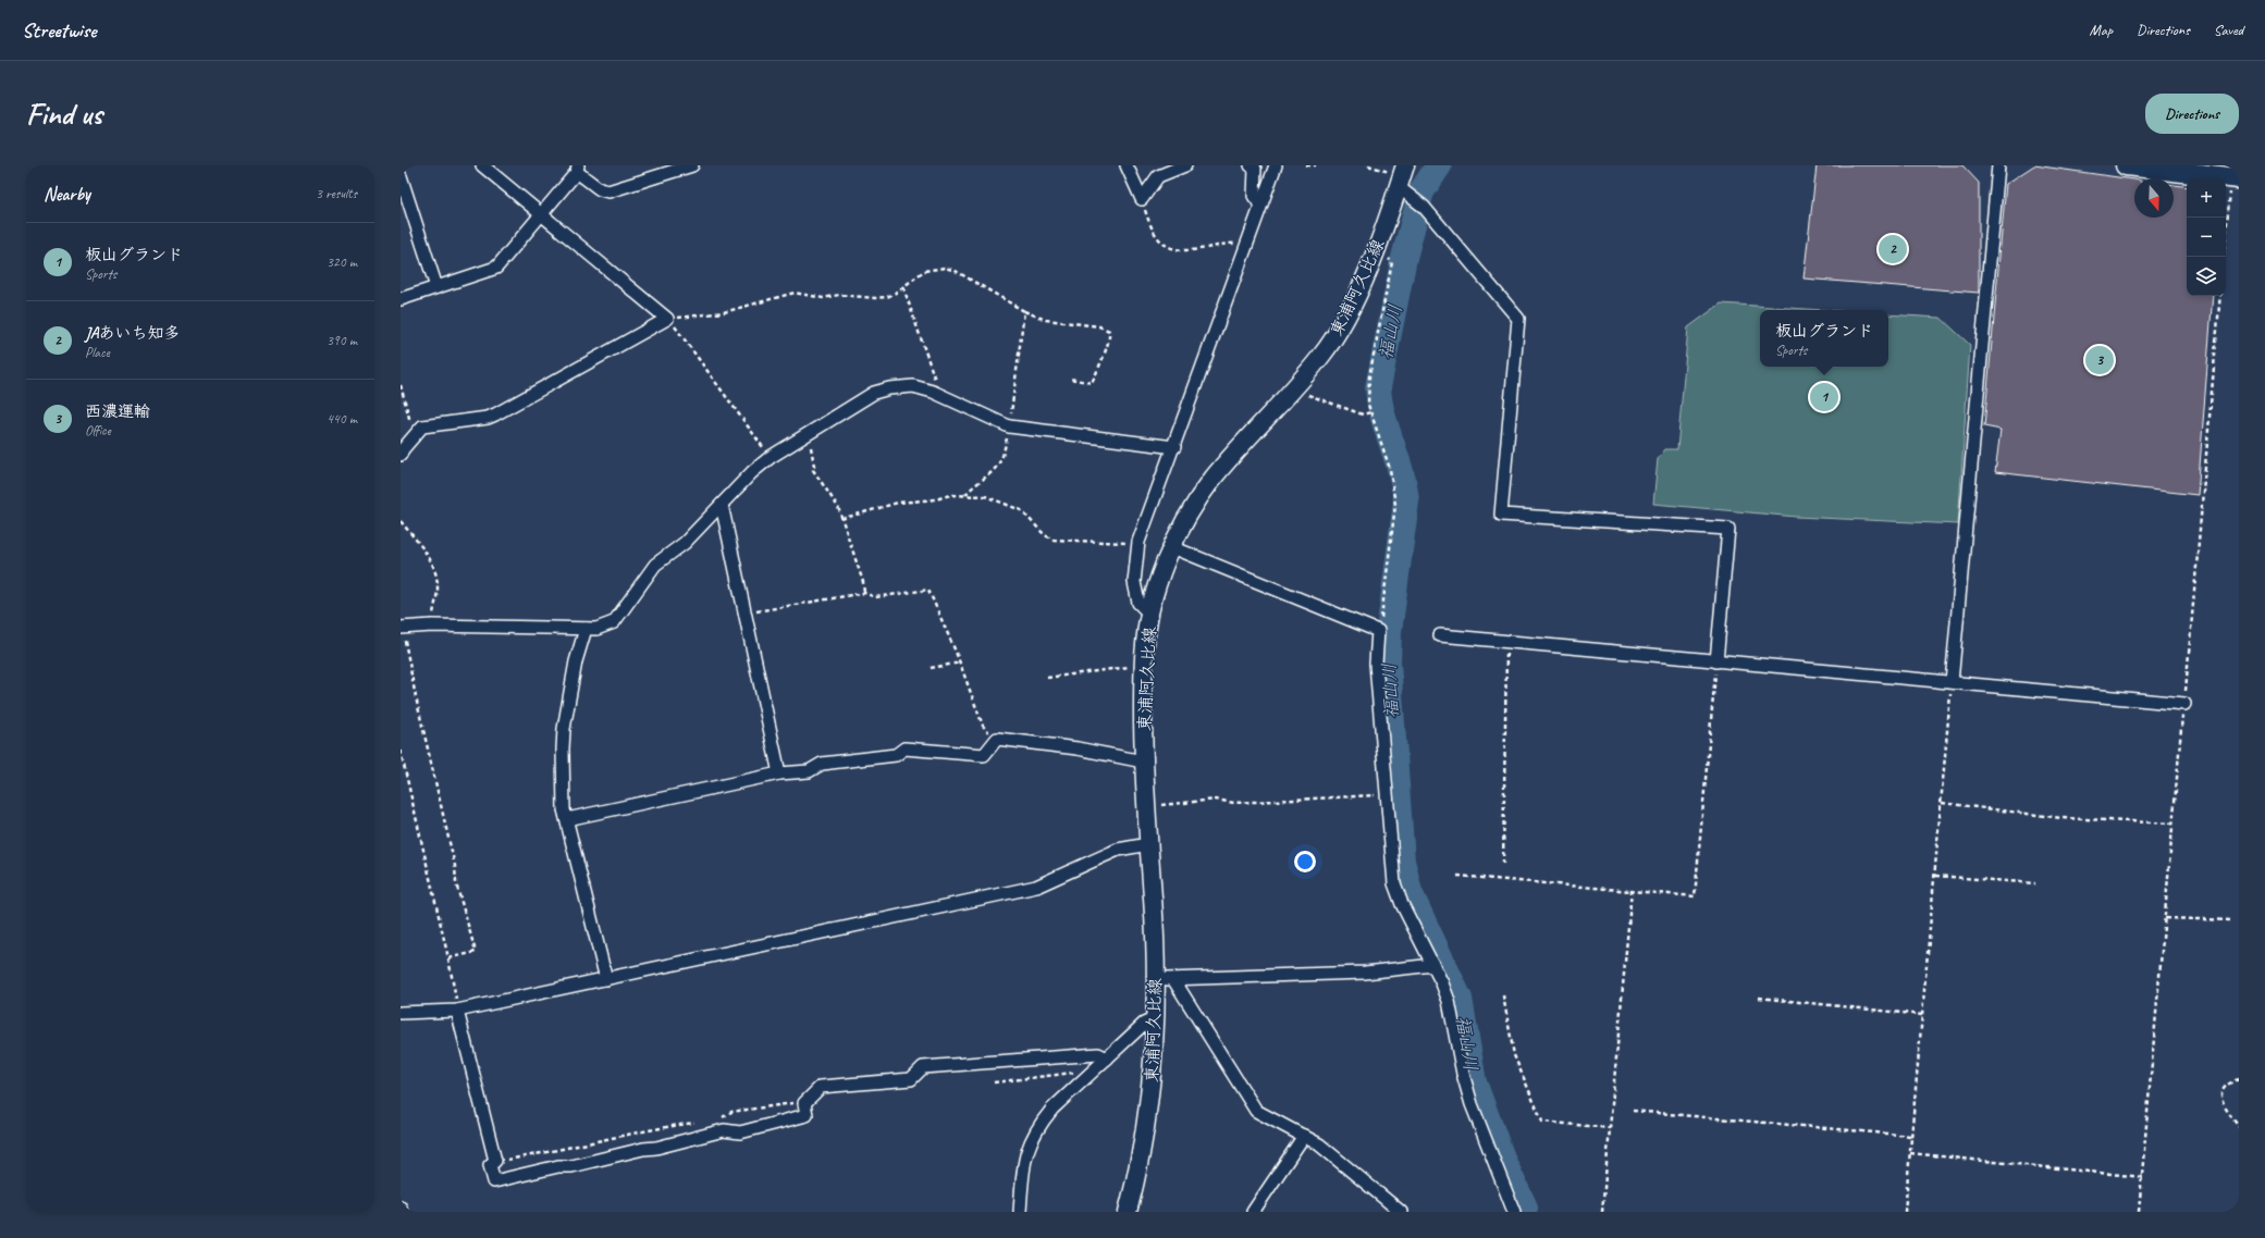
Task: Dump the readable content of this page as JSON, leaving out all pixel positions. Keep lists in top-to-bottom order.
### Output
{
  "streets": {
    "main road": ["東浦阿久比線"]
  },
  "water": ["福山川"],
  "north": "bottom",
  "page": {
    "header": "Streetwise",
    "nav": ["Map", "Directions", "Saved"],
    "buttons": "Directions",
    "title": "Find us",
    "heading": ["Nearby", "3 results"],
    "map_buttons": ["+", "−"],
    "list": [
      {
        "mark": "1",
        "name": "板山グランド",
        "note": "Sports",
        "value": "320 m"
      },
      {
        "mark": "2",
        "name": "JAあいち知多",
        "note": "Place",
        "value": "390 m"
      },
      {
        "mark": "3",
        "name": "西濃運輸",
        "note": "Office",
        "value": "440 m"
      }
    ],
    "pins": ["2", "3", "1"],
    "popup": ["板山グランド", "Sports"]
  }
}
